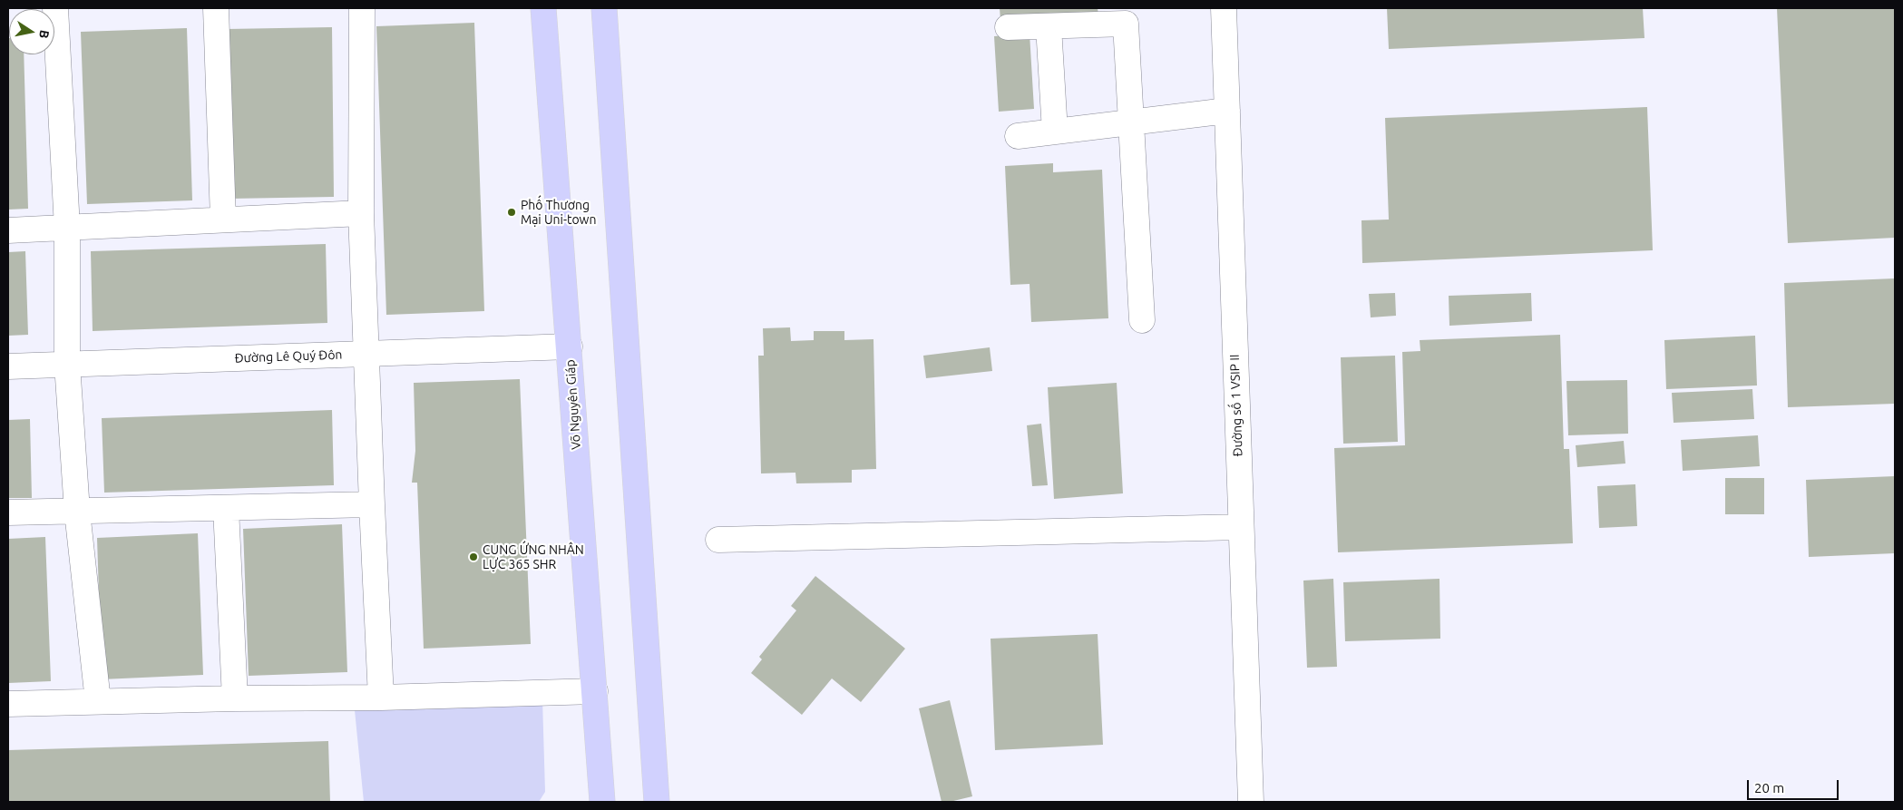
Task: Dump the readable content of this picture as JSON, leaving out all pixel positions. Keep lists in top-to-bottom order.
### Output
{
  "streets": {
    "main road": ["Võ Nguyên Giáp"],
    "street": ["Đường Lê Quý Đôn", "Đường số 1 VSIP II"]
  },
  "crossings": [
    ["Đường Lê Quý Đôn", "Võ Nguyên Giáp"]
  ],
  "places": ["Phố Thương Mại Uni-town", "CUNG ỨNG NHÂN LỰC 365 SHR"],
  "scale_bar": "20 m",
  "north": "right"
}
